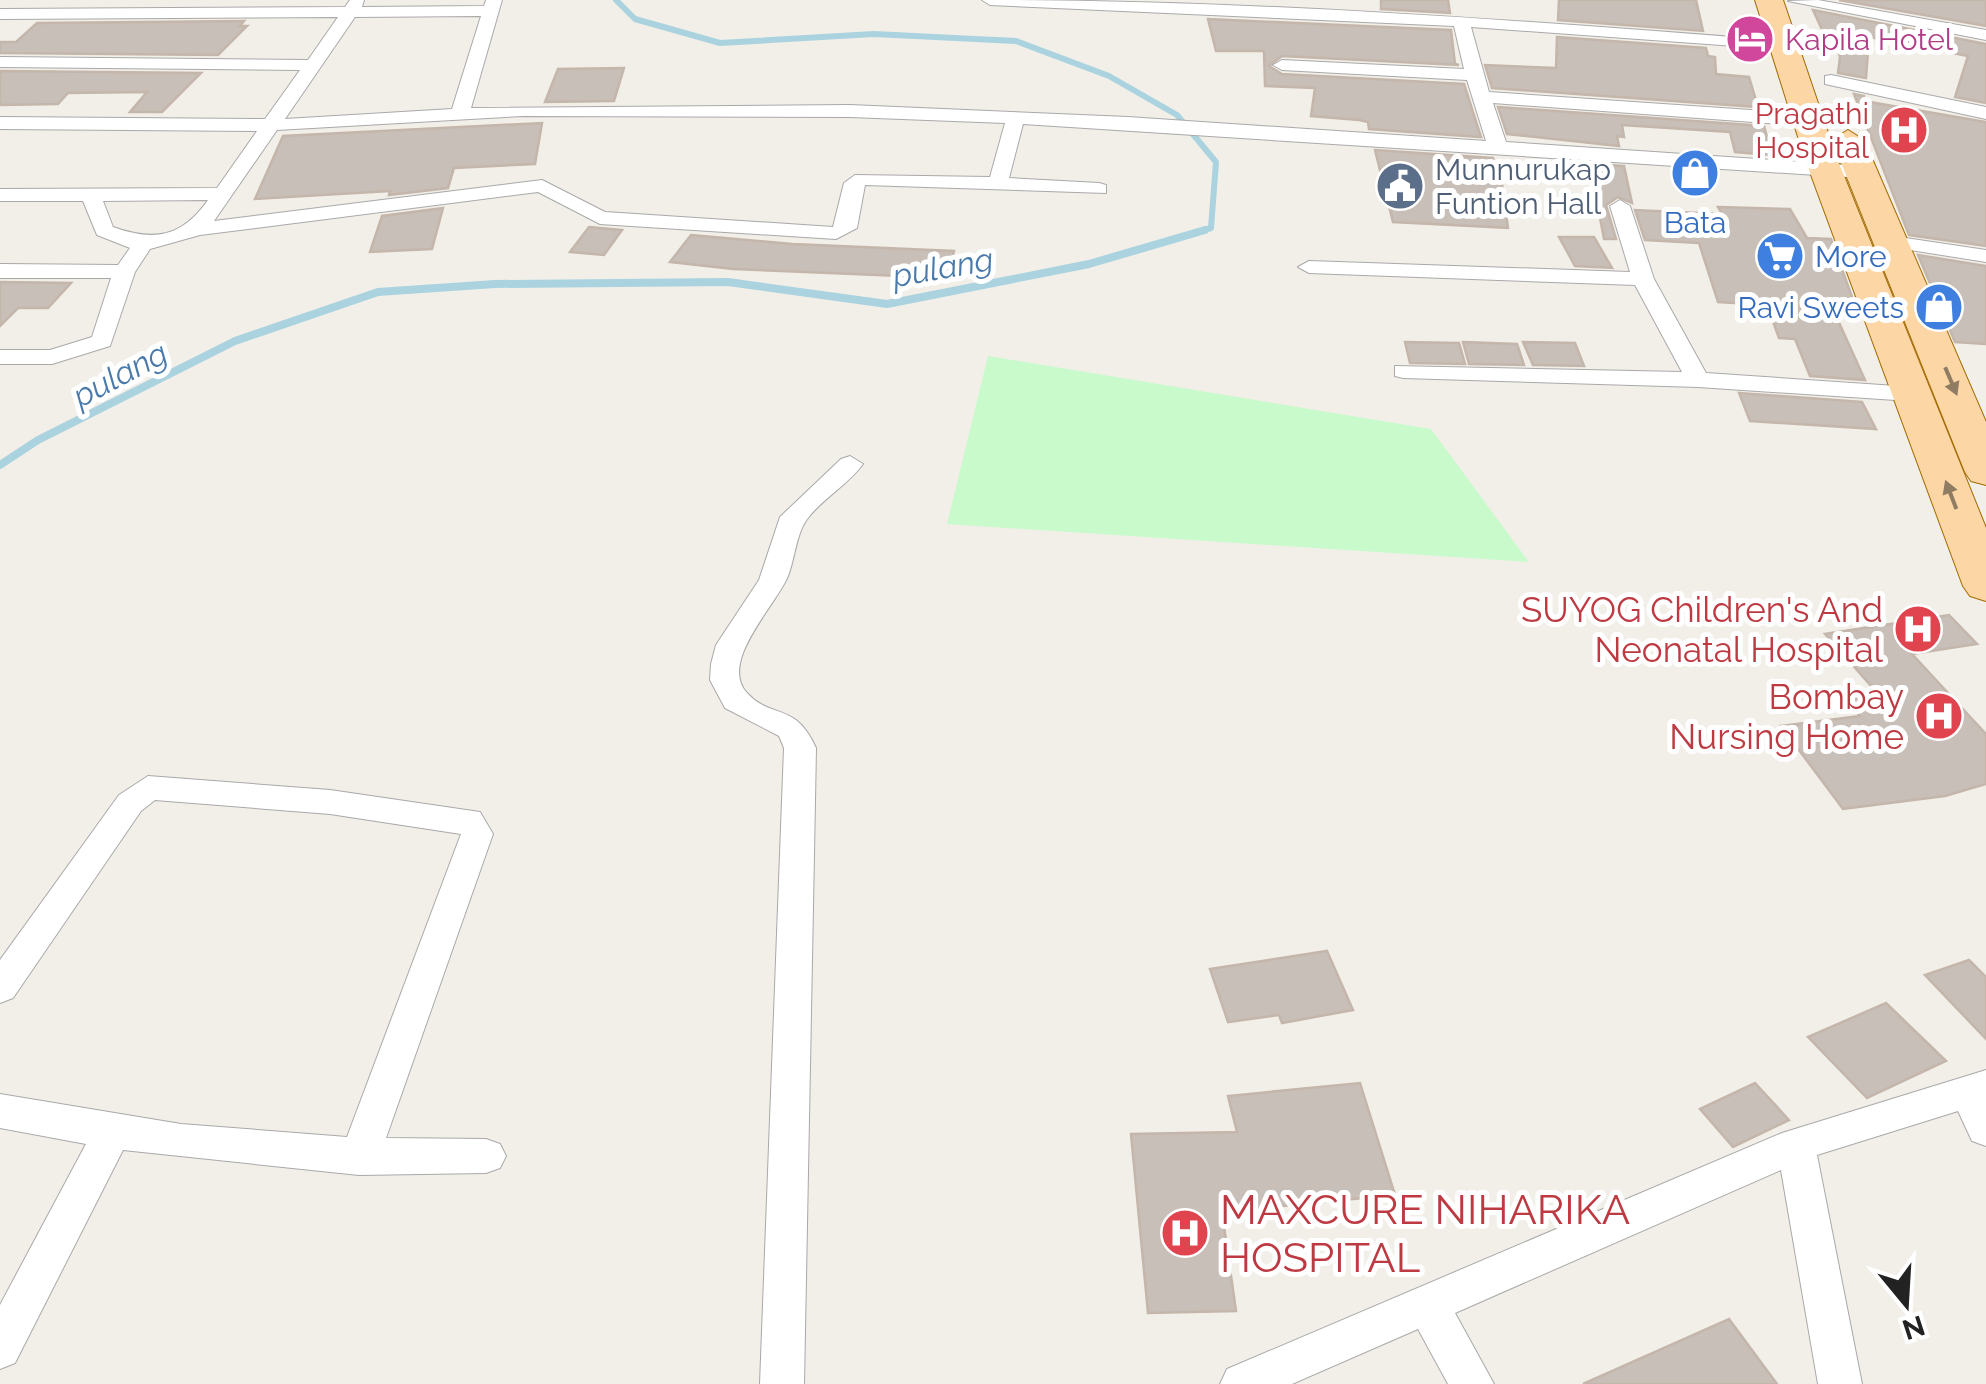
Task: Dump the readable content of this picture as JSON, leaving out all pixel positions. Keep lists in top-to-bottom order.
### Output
{
  "water": ["pulang"],
  "places": {
    "hotel": ["Kapila Hotel"],
    "hospital": [
      "Pragathi Hospital",
      "SUYOG Children's And Neonatal Hospital",
      "Bombay Nursing Home",
      "MAXCURE NIHARIKA HOSPITAL"
    ],
    "shop": ["Bata", "Ravi Sweets"],
    "public building": ["Munnurukap Funtion Hall"],
    "supermarket": ["More"]
  },
  "north": "bottom"
}
